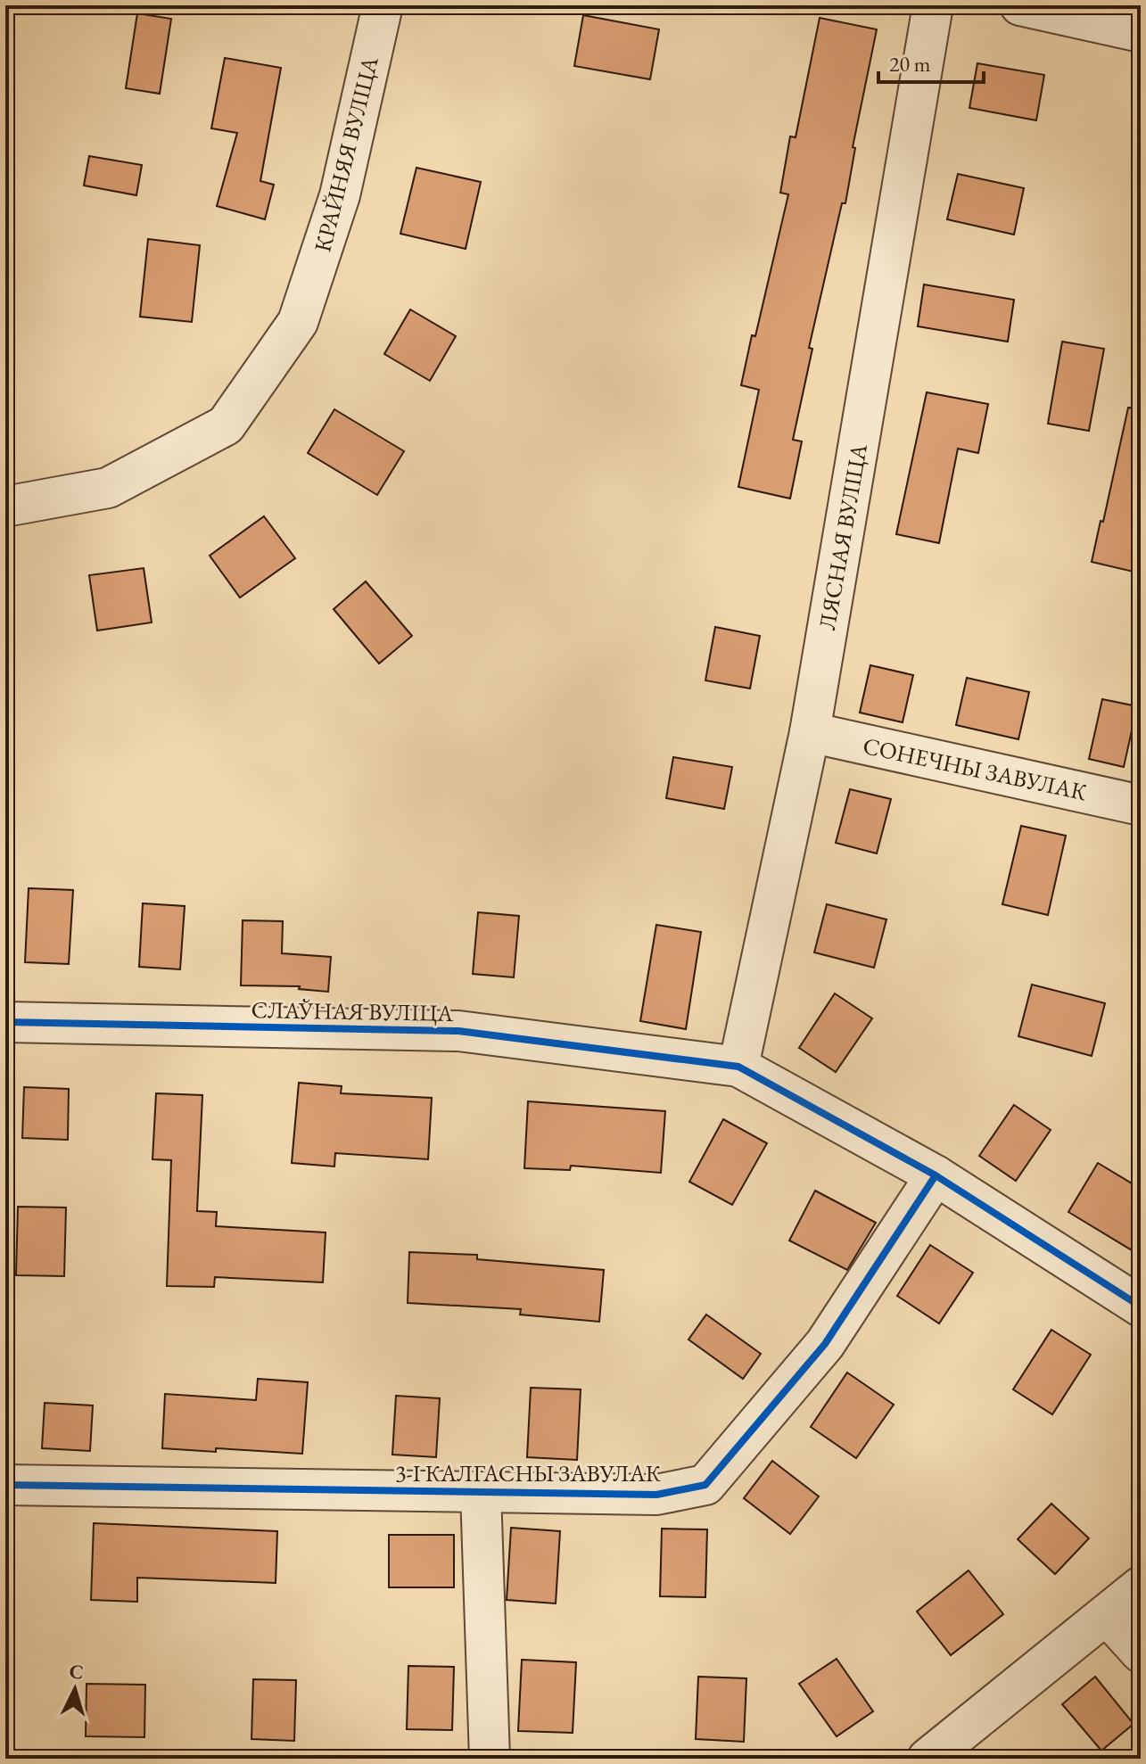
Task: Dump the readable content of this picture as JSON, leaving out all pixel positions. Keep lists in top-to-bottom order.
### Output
{
  "streets": {
    "street": [
      "КРАЙНЯЯ ВУЛІЦА",
      "ЛЯСНАЯ ВУЛІЦА",
      "СОНЕЧНЫ ЗАВУЛАК",
      "СЛАЎНАЯ ВУЛІЦА",
      "3-І КАЛГАСНЫ ЗАВУЛАК"
    ]
  },
  "crossings": [
    ["ЛЯСНАЯ ВУЛІЦА", "СОНЕЧНЫ ЗАВУЛАК"],
    ["ЛЯСНАЯ ВУЛІЦА", "СЛАЎНАЯ ВУЛІЦА"]
  ],
  "scale_bar": "20 m",
  "north": "top"
}
